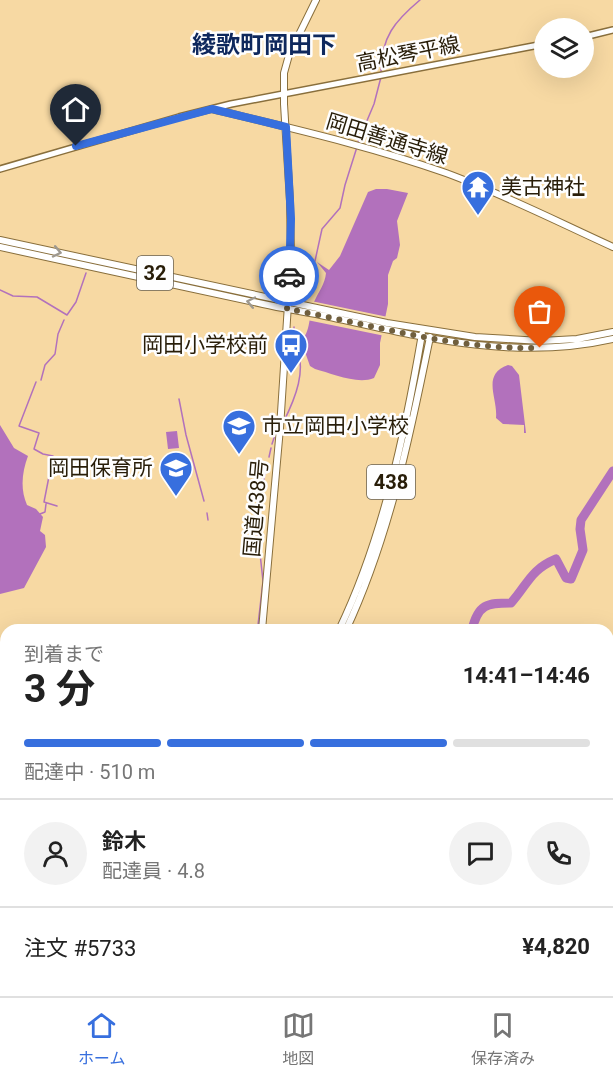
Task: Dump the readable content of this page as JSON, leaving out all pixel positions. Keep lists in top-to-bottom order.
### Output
{
  "streets": {
    "main road": [
      "高松琴平線",
      "岡田善通寺線",
      "32",
      "438",
      "国道438号"
    ]
  },
  "crossings": [
    ["高松琴平線", "岡田善通寺線"],
    ["高松琴平線", "国道438号"],
    ["岡田善通寺線", "国道438号"],
    ["32", "438"],
    ["32", "国道438号"]
  ],
  "districts": ["綾歌町岡田下"],
  "places": {
    "temple": ["美古神社"],
    "bus stop": ["岡田小学校前"],
    "school or university": ["市立岡田小学校", "岡田保育所"]
  },
  "page": {
    "heading": ["3 分", "到着まで", "14:41–14:46"],
    "panel": [
      "鈴木",
      "配達員 · 4.8",
      "注文 #5733",
      "¥4,820"
    ],
    "bar": "配達中 · 510 m",
    "tabs": ["ホーム", "地図", "保存済み"]
  }
}
